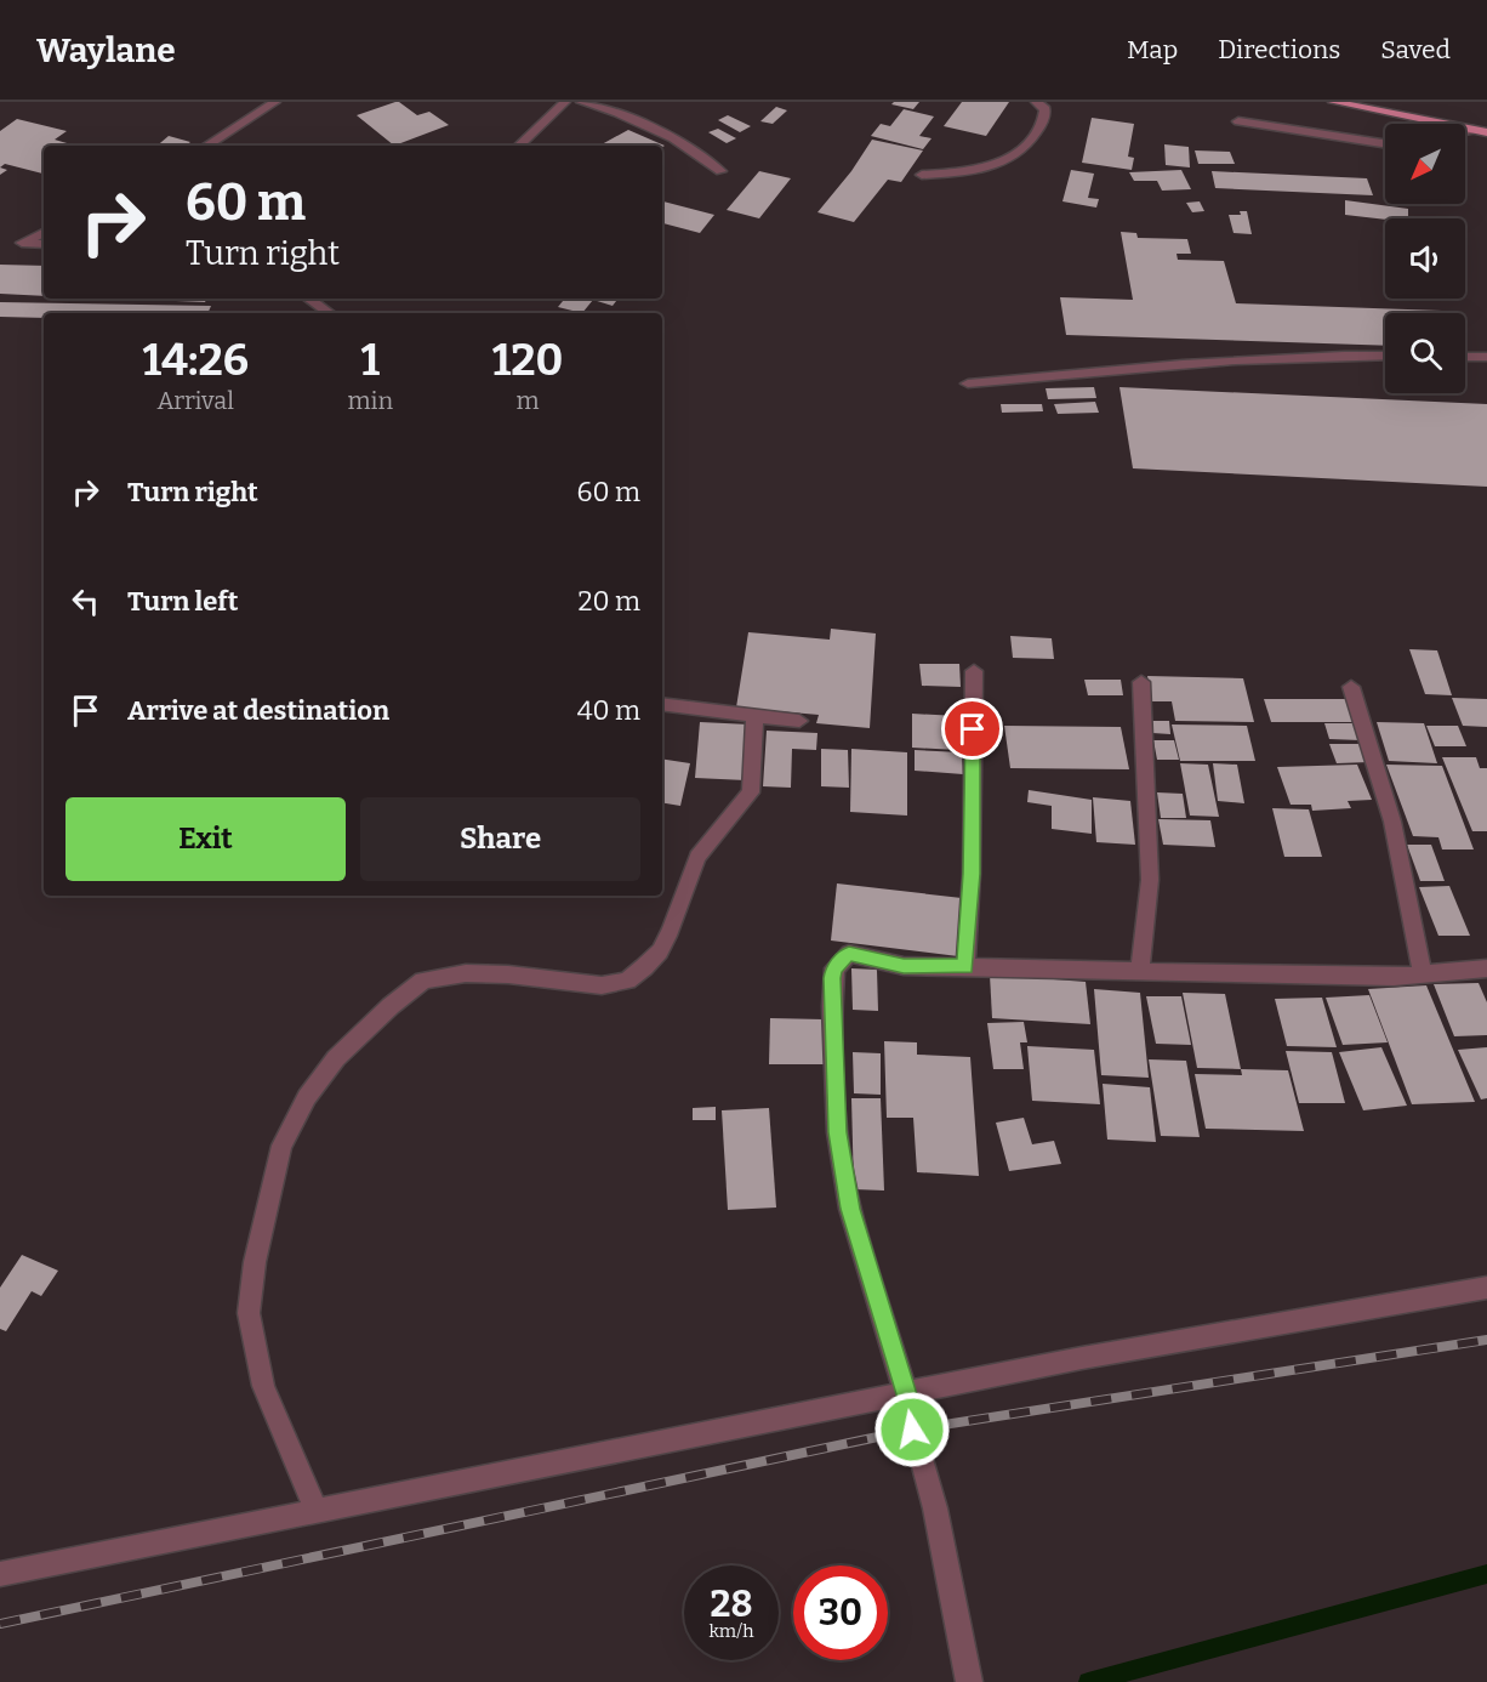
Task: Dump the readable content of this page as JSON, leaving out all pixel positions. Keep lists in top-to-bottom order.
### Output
{
  "north": "bottom left",
  "page": {
    "header": "Waylane",
    "nav": ["Map", "Directions", "Saved"],
    "turn": ["60 m", "Turn right"],
    "eta": [
      "14:26",
      "Arrival",
      "1",
      "min",
      "120",
      "m"
    ],
    "list": [
      {
        "name": "Turn right",
        "value": "60 m"
      },
      {
        "name": "Turn left",
        "value": "20 m"
      },
      {
        "name": "Arrive at destination",
        "value": "40 m"
      }
    ],
    "buttons": ["Exit", "Share"],
    "speed": "28 km/h",
    "limit": "30"
  }
}
